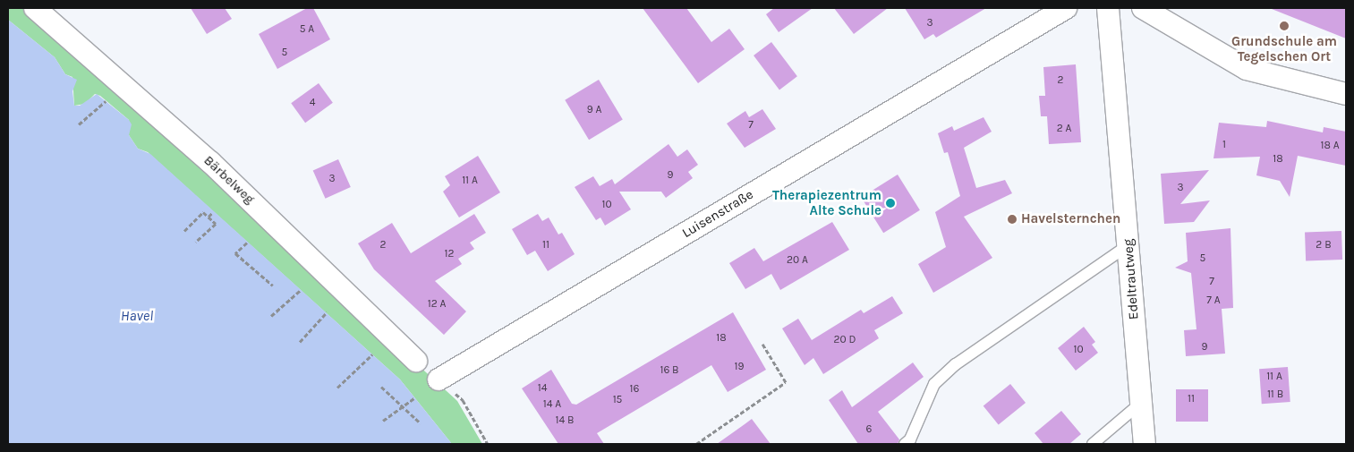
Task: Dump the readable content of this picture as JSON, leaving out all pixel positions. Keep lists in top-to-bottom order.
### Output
{
  "streets": {
    "street": ["Bärbelweg", "Luisenstraße", "Edeltrautweg"]
  },
  "water": ["Havel"],
  "places": ["Grundschule am Tegelschen Ort", "Therapiezentrum Alte Schule", "Havelsternchen"],
  "house_numbers": [
    "3",
    "5 A",
    "5",
    "2",
    "4",
    "9 A",
    "7",
    "2 A",
    "1",
    "18 A",
    "18",
    "9",
    "3",
    "11 A",
    "3",
    "10",
    "2",
    "11",
    "2 B",
    "12",
    "5",
    "20 A",
    "7",
    "7 A",
    "12 A",
    "18",
    "20 D",
    "9",
    "10",
    "19",
    "16 B",
    "11 A",
    "14",
    "16",
    "11 B",
    "11",
    "15",
    "14 A",
    "14 B",
    "6"
  ]
}
